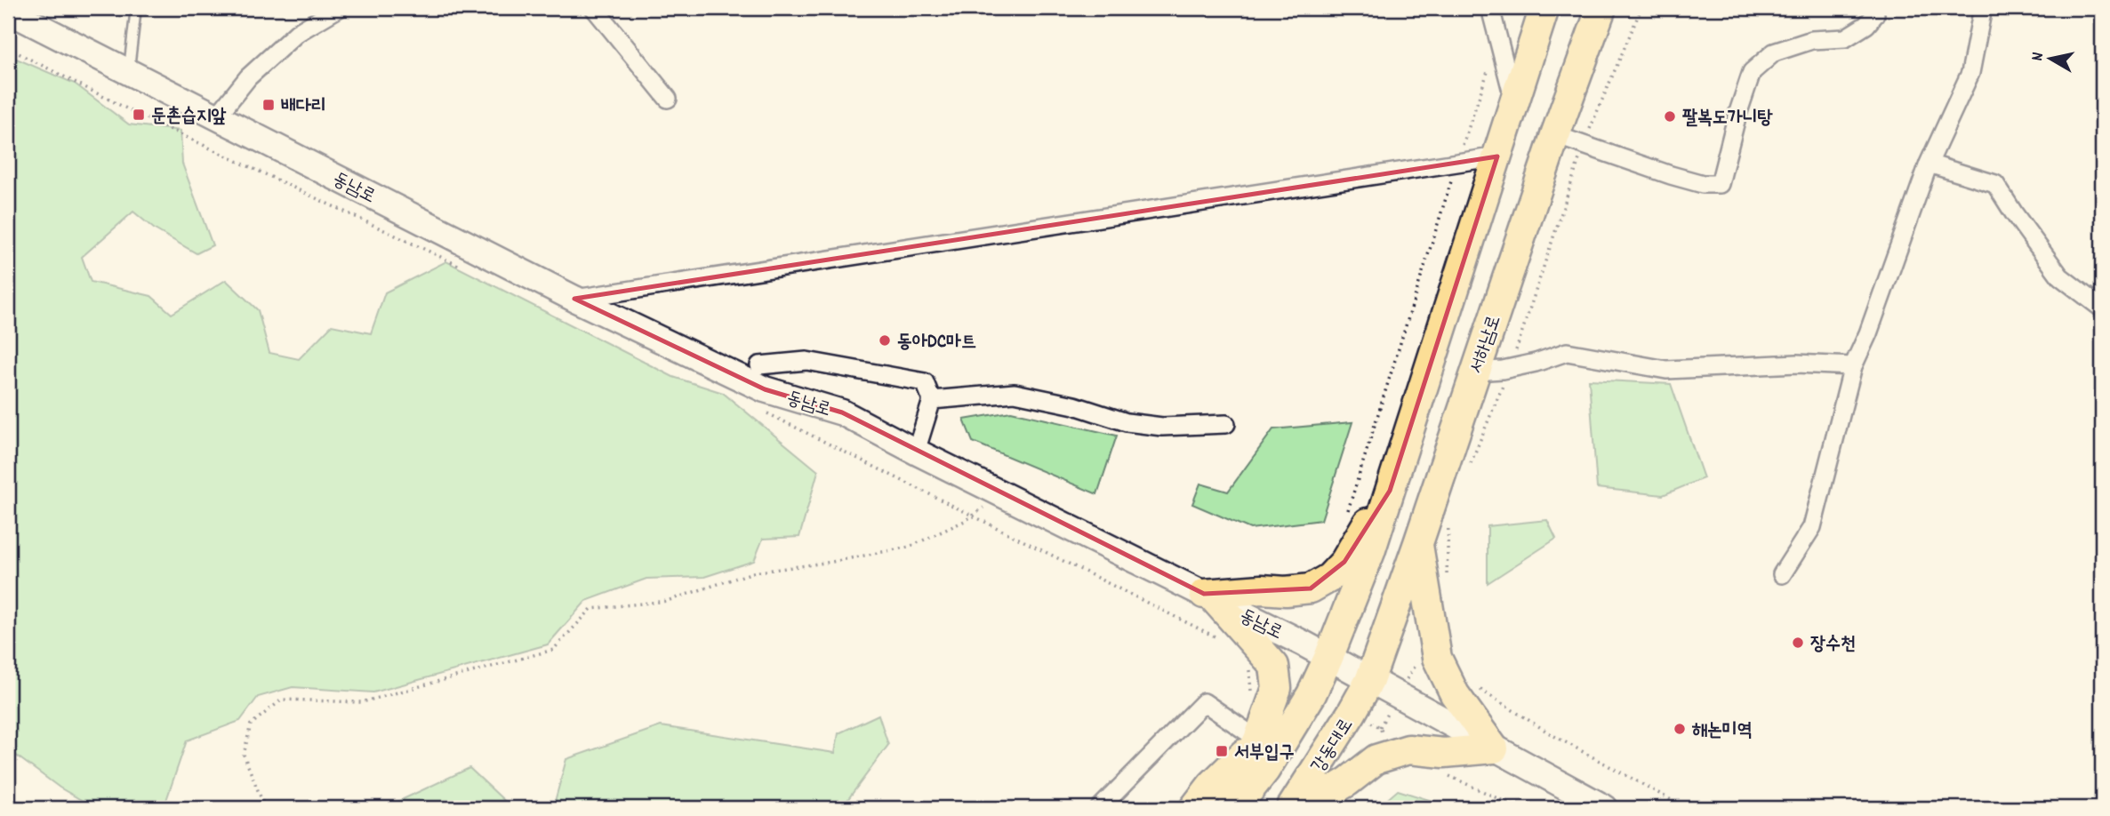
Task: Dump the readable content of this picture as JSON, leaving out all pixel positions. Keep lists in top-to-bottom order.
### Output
{
  "streets": {
    "main road": ["동남로", "서하남로", "강동대로"]
  },
  "crossings": [
    ["동남로", "서하남로"],
    ["동남로", "강동대로"],
    ["서하남로", "강동대로"]
  ],
  "places": {
    "transit": ["배다리", "둔촌습지앞", "서부입구"],
    "other": [
      "팔복도가니탕",
      "동아DC마트",
      "장수천",
      "해논미역"
    ]
  },
  "north": "left"
}
